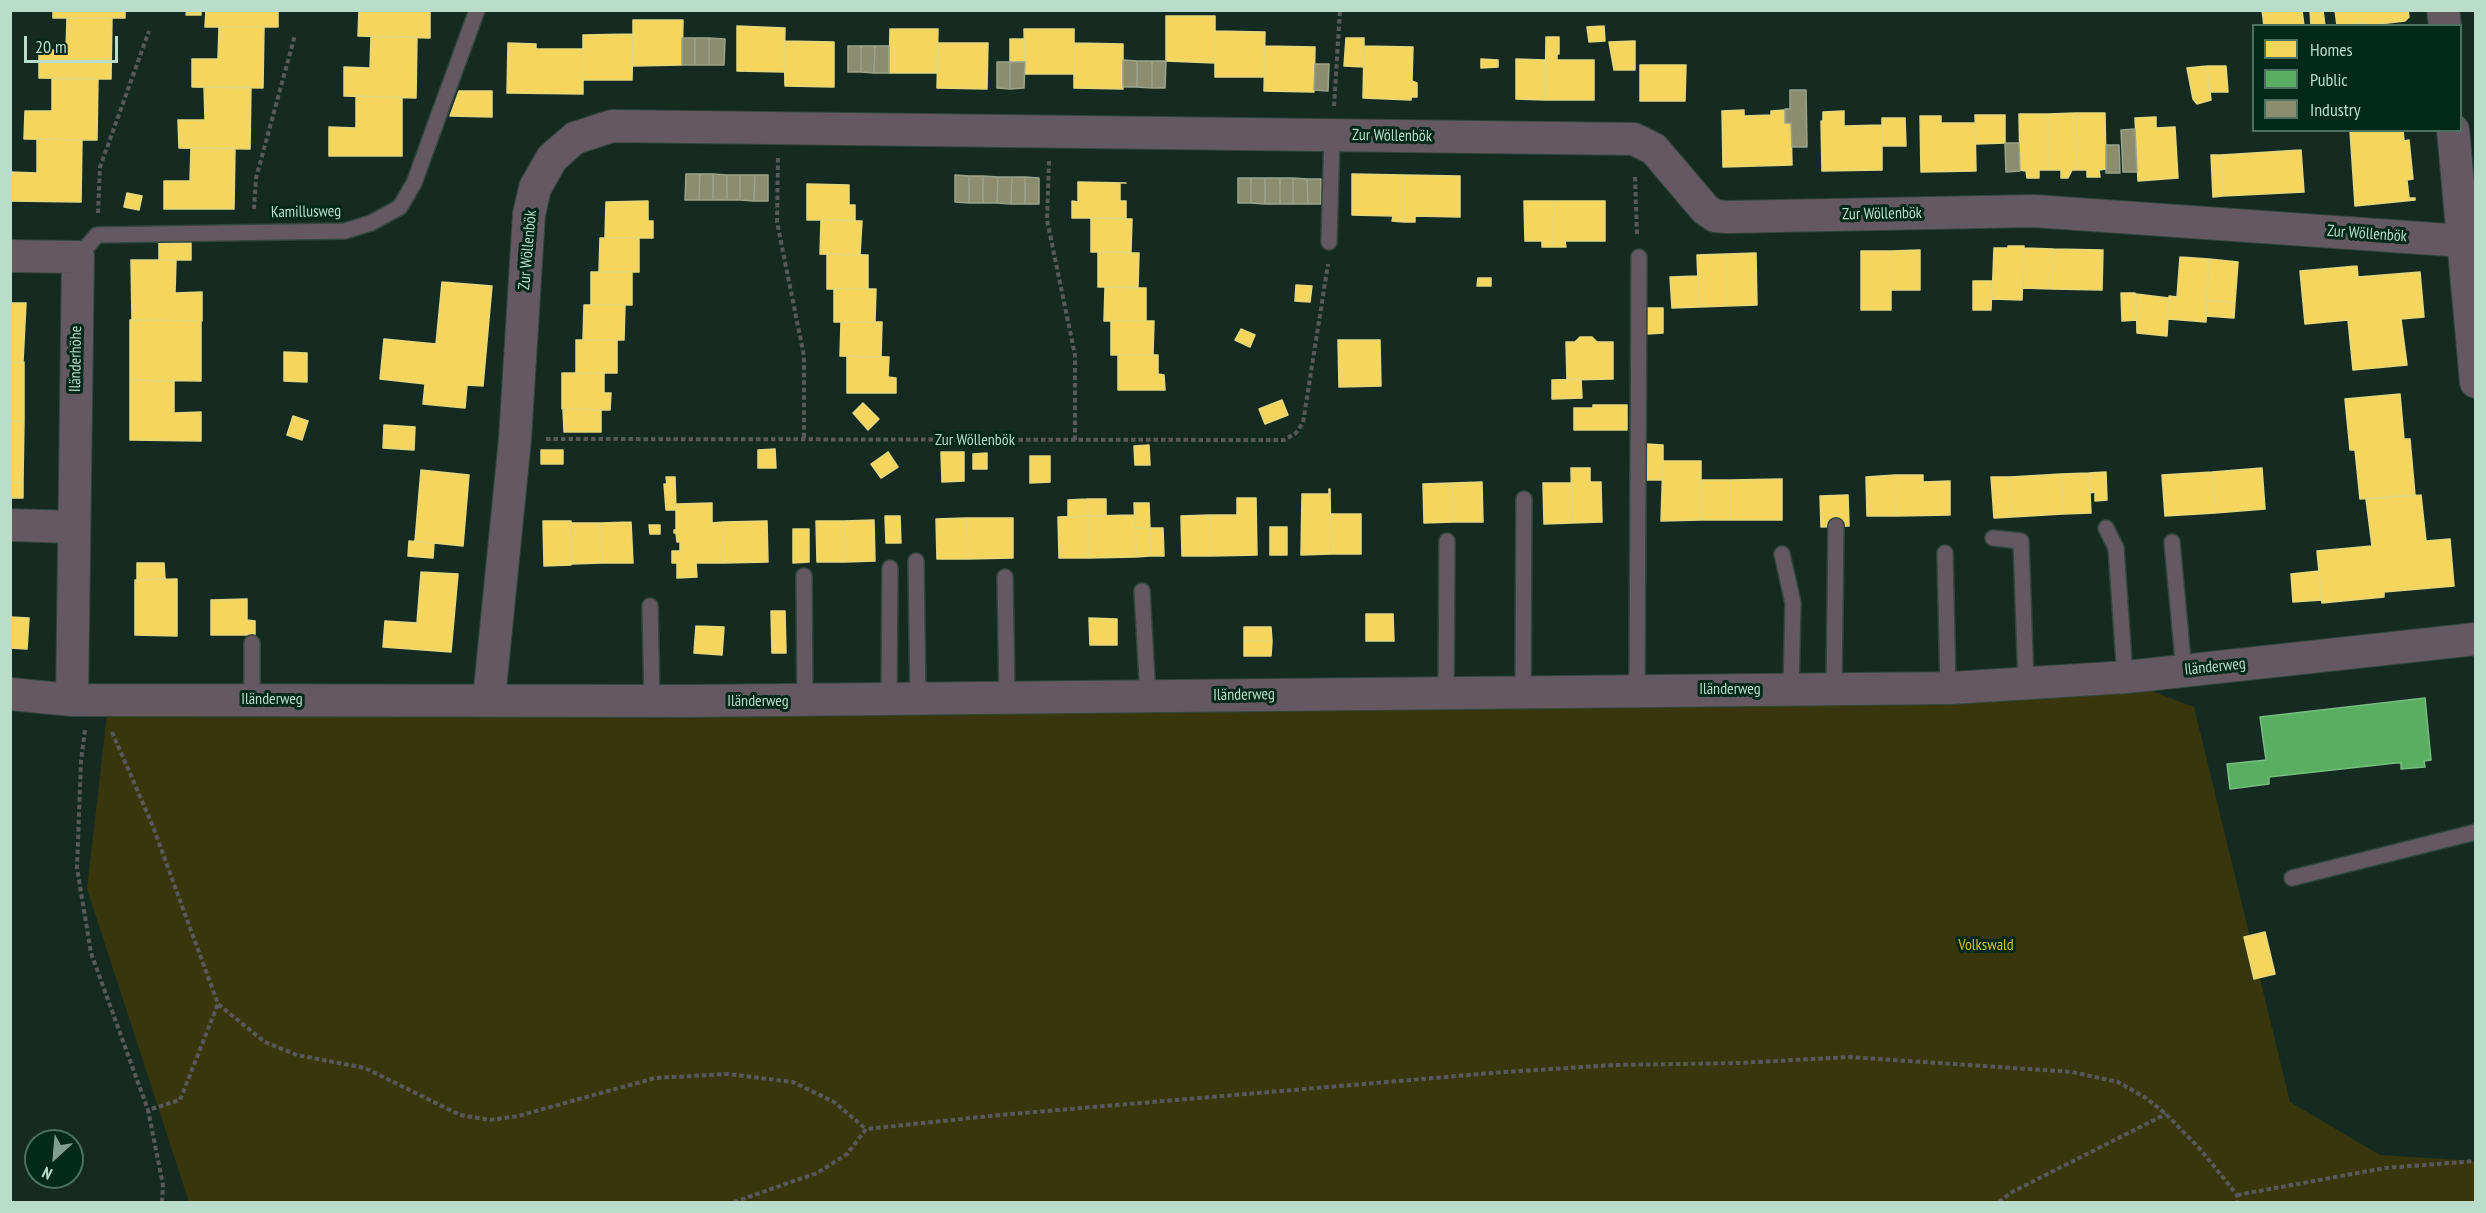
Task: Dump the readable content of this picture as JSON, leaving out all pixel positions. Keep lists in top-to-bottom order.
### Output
{
  "streets": {
    "street": ["Zur Wöllenbök", "Iländerhöhe", "Iländerweg"],
    "lane": ["Kamillusweg"]
  },
  "crossings": [
    ["Zur Wöllenbök", "Iländerweg"],
    ["Kamillusweg", "Iländerhöhe"],
    ["Iländerhöhe", "Iländerweg"]
  ],
  "parks": ["Volkswald"],
  "legend": ["Homes", "Public", "Industry"],
  "scale_bar": "20 m",
  "north": "bottom left"
}
